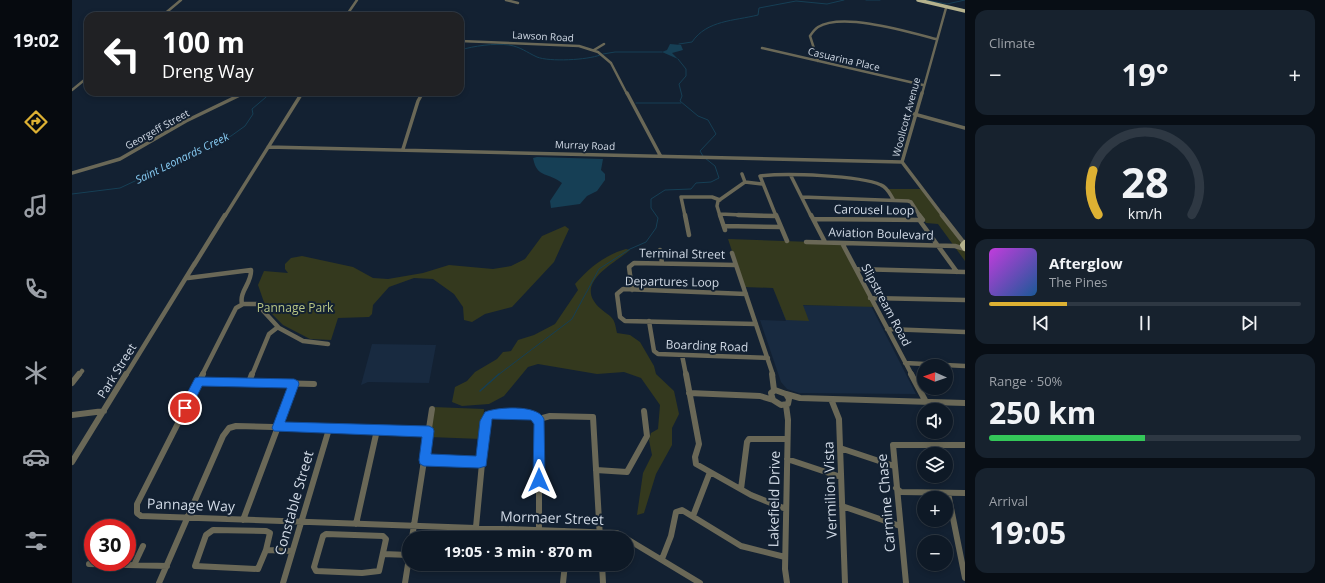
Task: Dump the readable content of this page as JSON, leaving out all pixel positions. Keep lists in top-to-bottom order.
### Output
{
  "streets": {
    "street": [
      "Lawson Road",
      "Casuarina Place",
      "Woollcott Avenue",
      "Georgeff Street",
      "Murray Road",
      "Carousel Loop",
      "Aviation Boulevard",
      "Terminal Street",
      "Departures Loop",
      "Slipstream Road",
      "Boarding Road",
      "Park Street",
      "Vermilion Vista",
      "Lakefield Drive",
      "Constable Street",
      "Carmine Chase",
      "Pannage Way",
      "Mormaer Street"
    ]
  },
  "crossings": [
    ["Lawson Road", "Murray Road"],
    ["Casuarina Place", "Woollcott Avenue"],
    ["Woollcott Avenue", "Murray Road"],
    ["Woollcott Avenue", "Aviation Boulevard"],
    ["Murray Road", "Park Street"],
    ["Aviation Boulevard", "Slipstream Road"],
    ["Terminal Street", "Departures Loop"],
    ["Departures Loop", "Boarding Road"],
    ["Constable Street", "Pannage Way"],
    ["Pannage Way", "Mormaer Street"]
  ],
  "water": ["Saint Leonards Creek"],
  "parks": ["Pannage Park"],
  "north": "left",
  "page": {
    "tabs": "19:02",
    "tile": [
      "Climate",
      ["Range · 50%", "250 km"],
      ["Arrival", "19:05"]
    ],
    "turn": ["100 m", "Dreng Way"],
    "heat": ["−", "19°", "+"],
    "song": ["Afterglow", "The Pines"],
    "map_buttons": ["+", "−"],
    "limit": "30",
    "trip": "19:05 · 3 min · 870 m",
    "gauge": ["28", "km/h"]
  }
}
